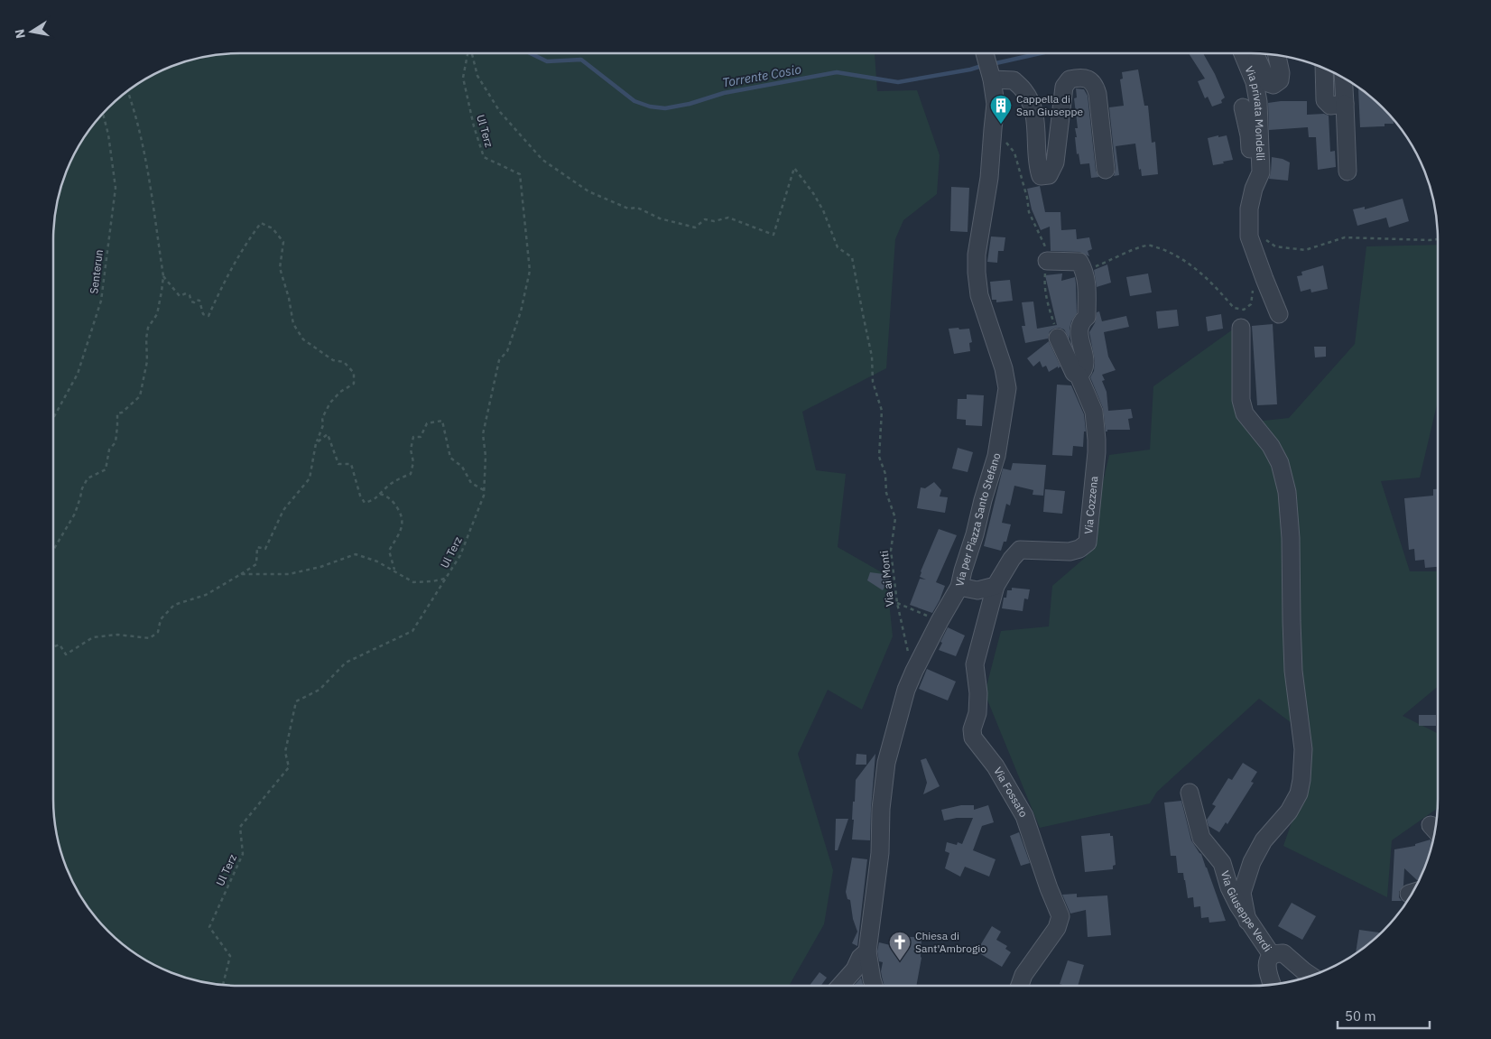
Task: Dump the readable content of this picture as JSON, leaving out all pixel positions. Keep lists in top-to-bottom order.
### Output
{
  "streets": {
    "street": [
      "Via privata Mondelli",
      "Via Cozzena",
      "Via per Piazza Santo Stefano",
      "Via Fossato",
      "Via Giuseppe Verdi"
    ],
    "path": ["Ul Terz", "Senterun", "Via ai Monti"]
  },
  "crossings": [
    ["Via Cozzena", "Via Fossato"]
  ],
  "water": ["Torrente Cosio"],
  "places": {
    "building": ["Cappella di San Giuseppe"],
    "church": ["Chiesa di Sant'Ambrogio"]
  },
  "scale_bar": "50 m",
  "north": "left"
}
